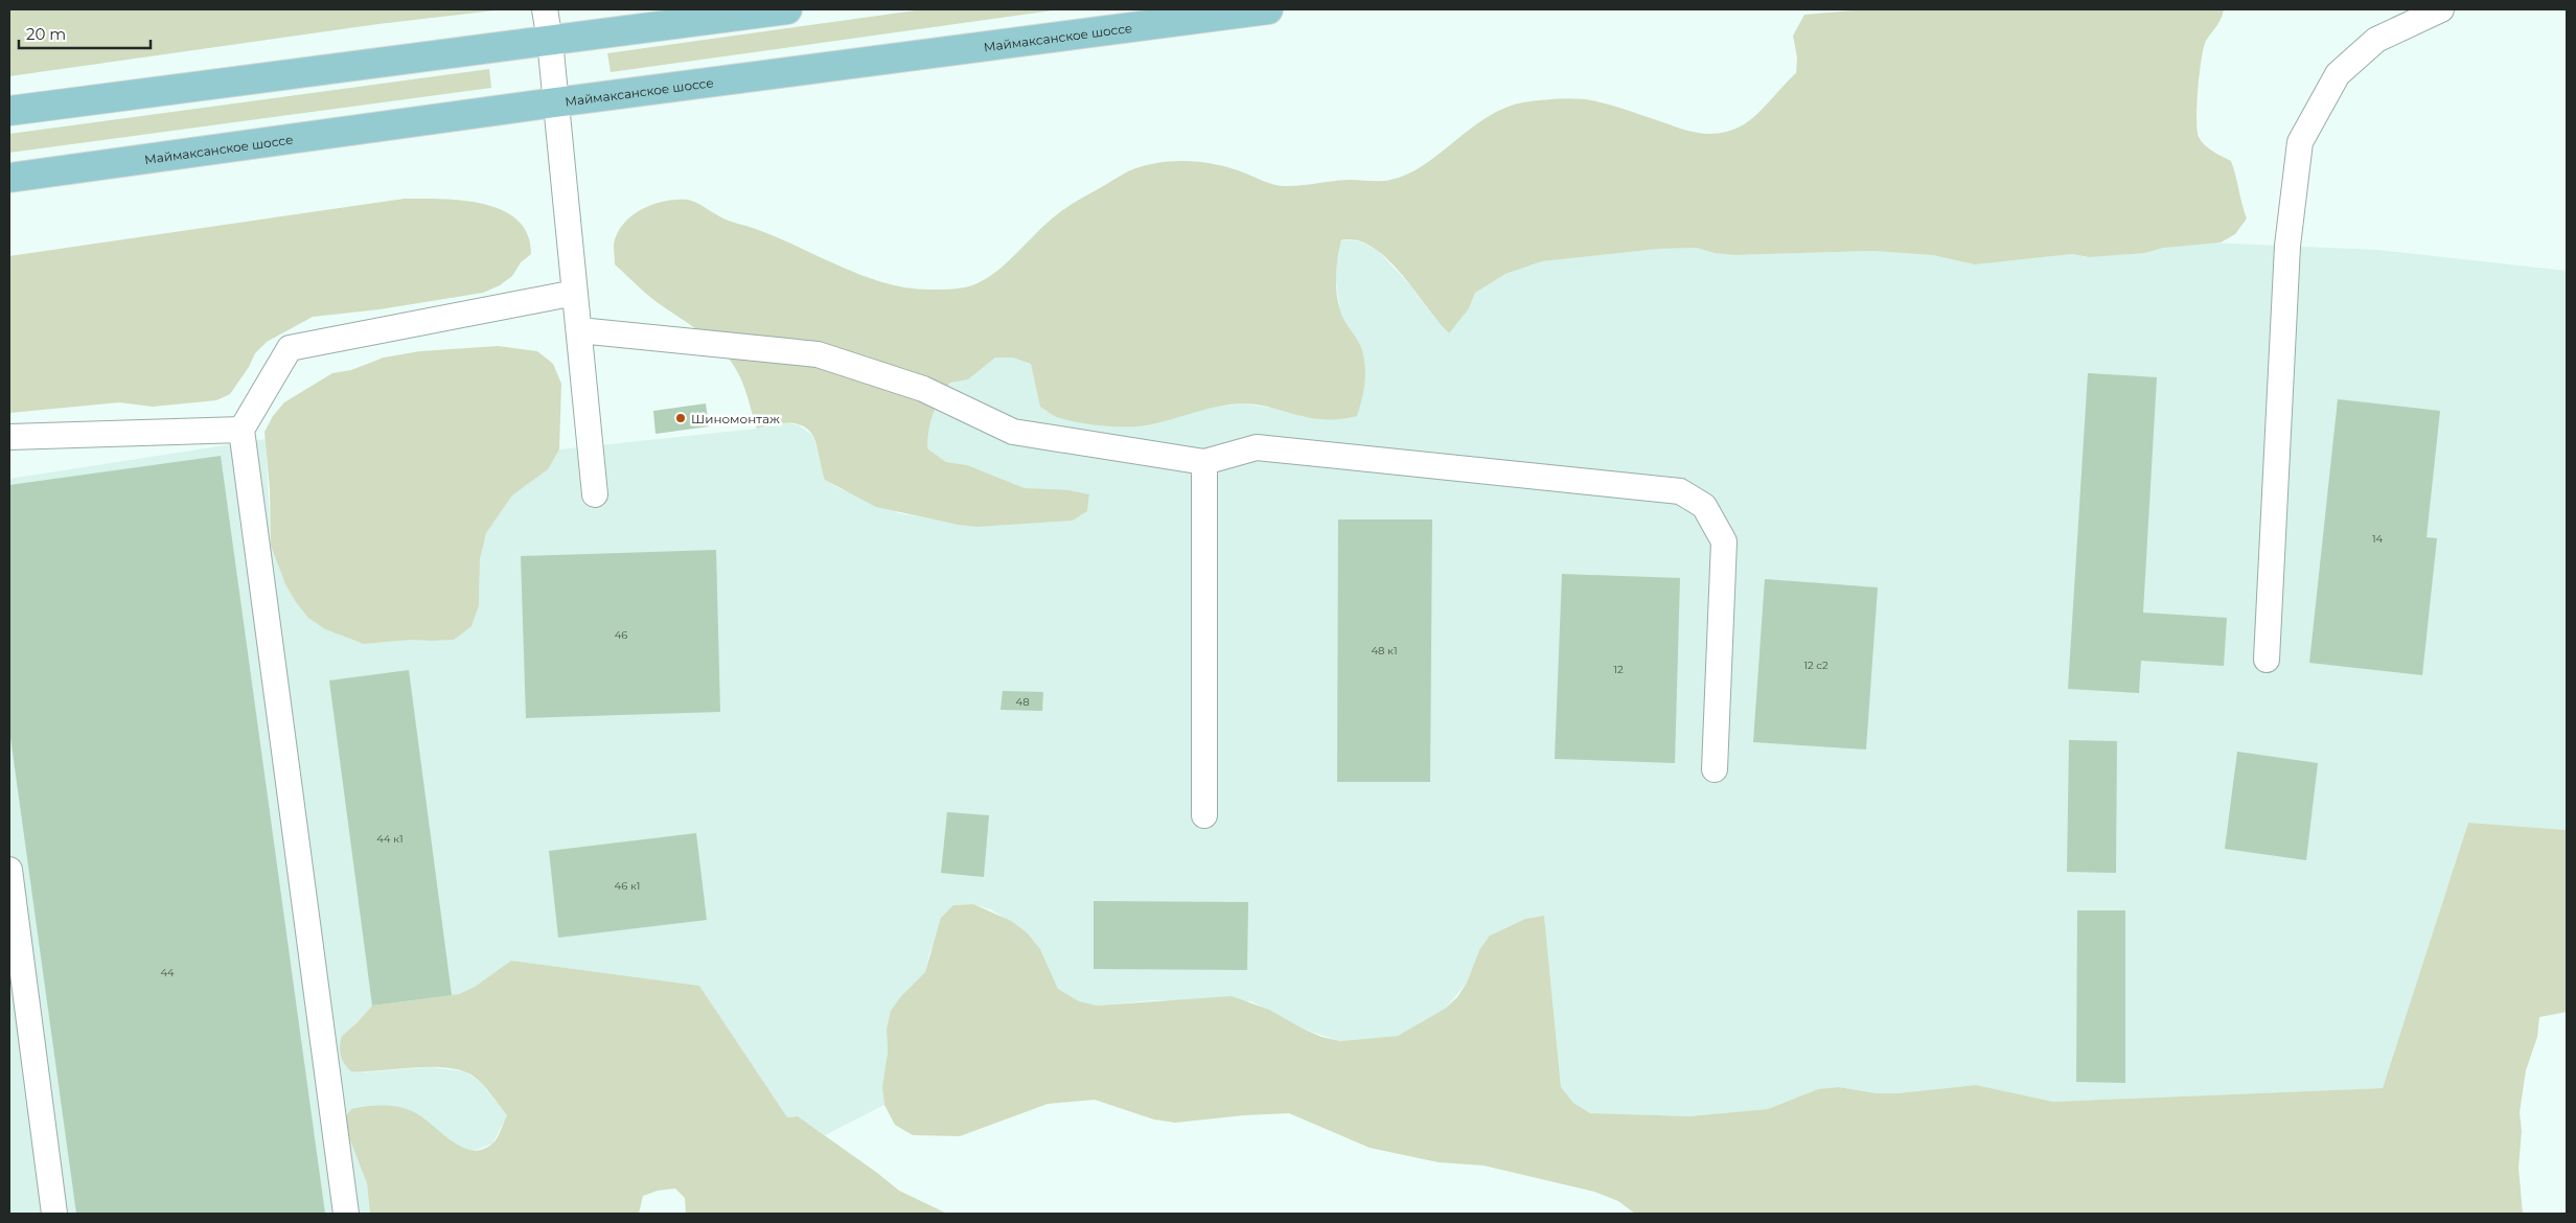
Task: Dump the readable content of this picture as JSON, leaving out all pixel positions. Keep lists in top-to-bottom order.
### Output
{
  "streets": {
    "main road": ["Маймаксанское шоссе"]
  },
  "places": ["Шиномонтаж"],
  "house_numbers": [
    "14",
    "46",
    "48 к1",
    "12 с2",
    "12",
    "48",
    "44 к1",
    "46 к1",
    "44"
  ],
  "scale_bar": "20 m"
}
